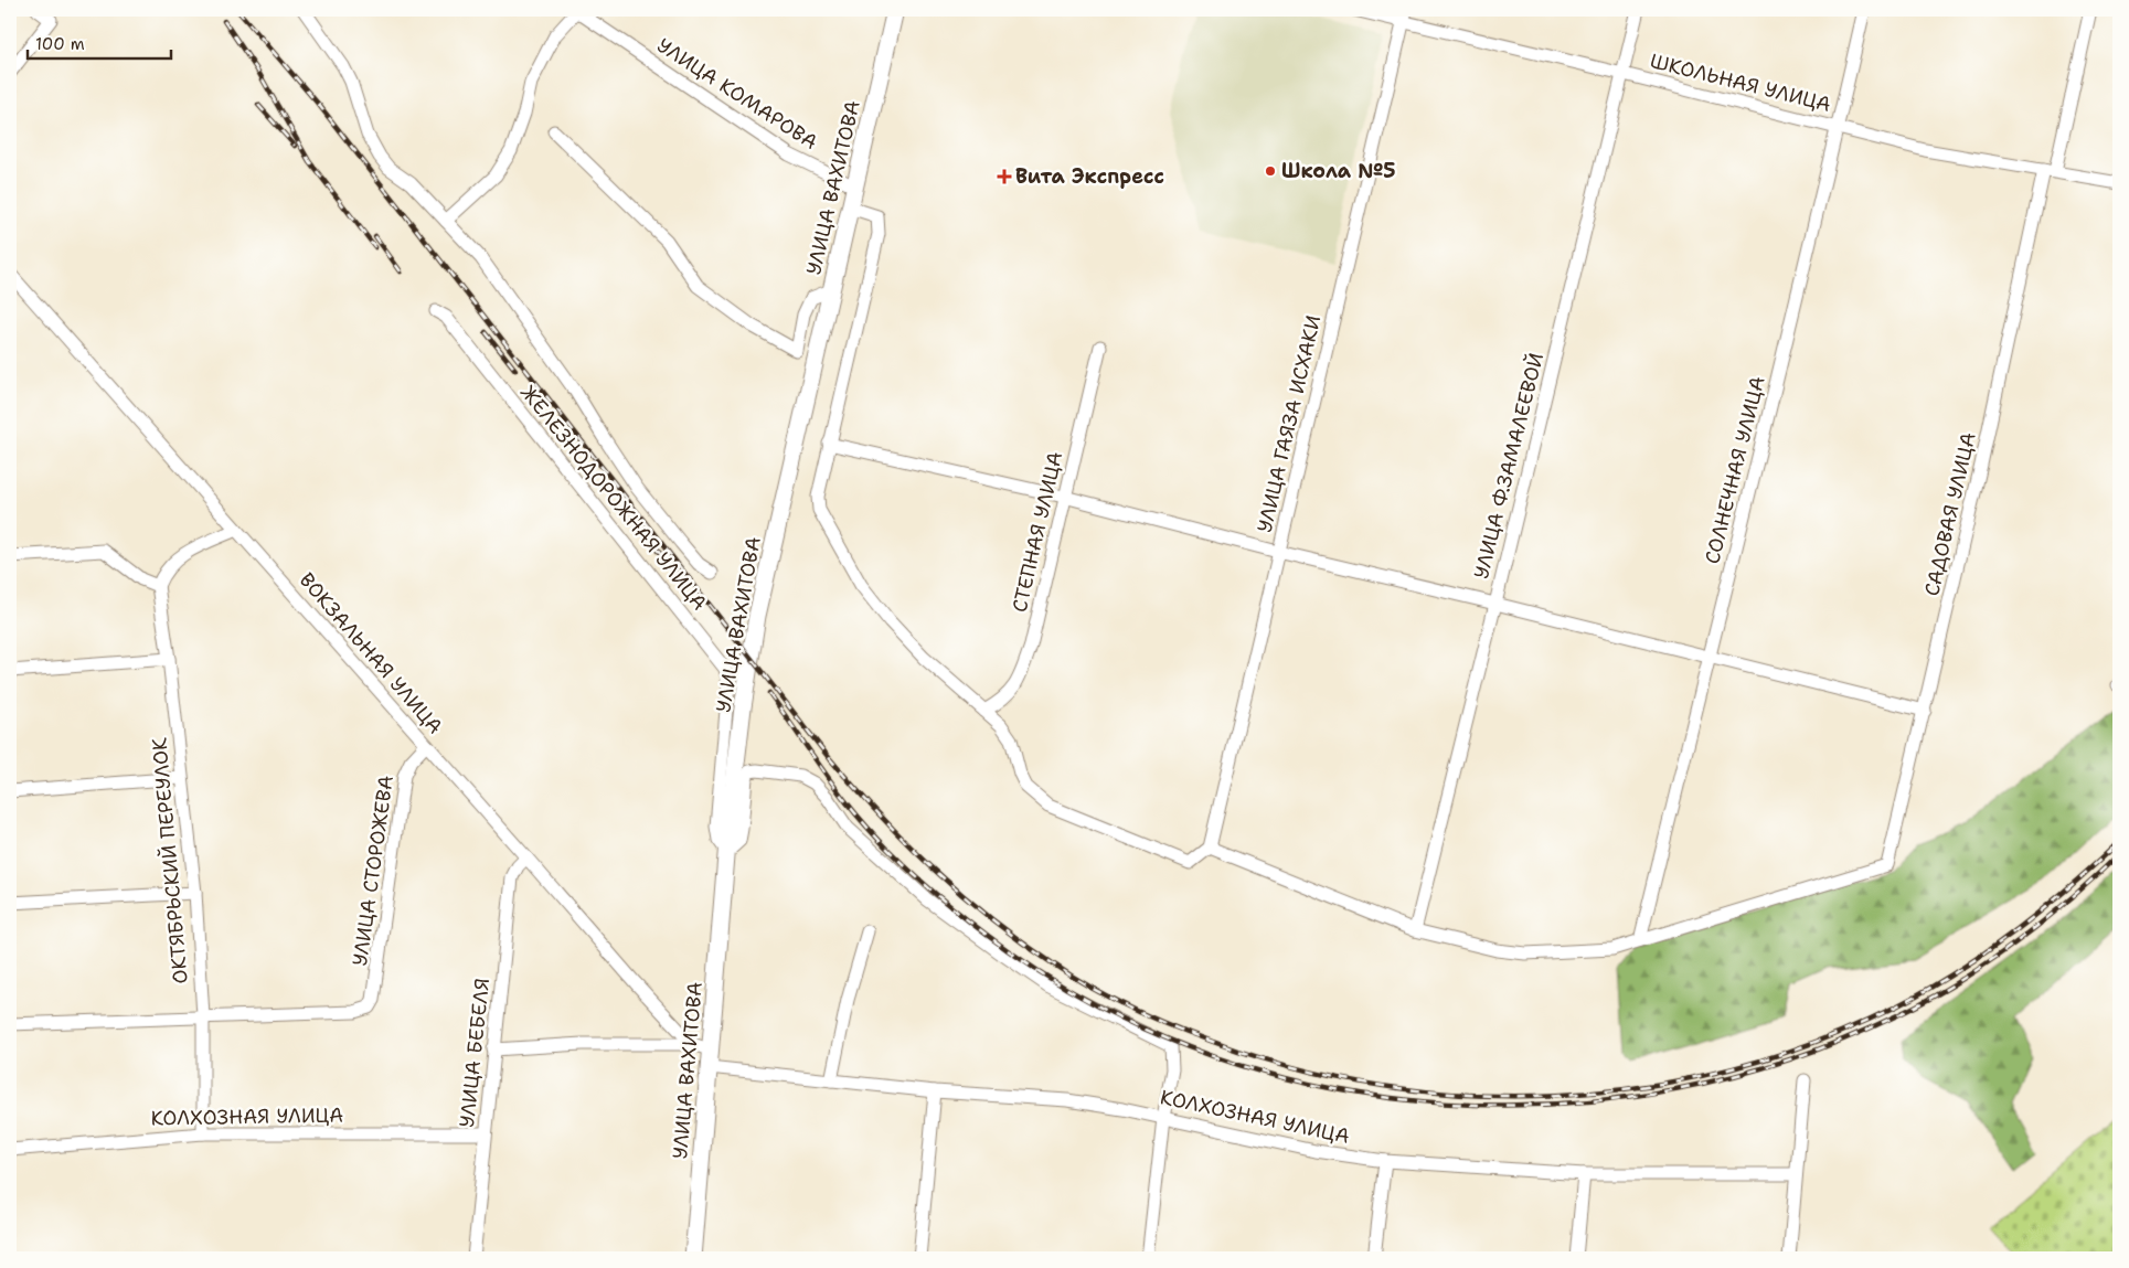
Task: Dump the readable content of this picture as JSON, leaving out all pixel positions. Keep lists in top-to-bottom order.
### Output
{
  "streets": {
    "main road": ["УЛИЦА ВАХИТОВА"],
    "street": [
      "ШКОЛЬНАЯ УЛИЦА",
      "УЛИЦА КОМАРОВА",
      "УЛИЦА ГАЯЗА ИСХАКИ",
      "УЛИЦА Ф.ЗАМАЛЕЕВОЙ",
      "СОЛНЕЧНАЯ УЛИЦА",
      "ЖЕЛЕЗНОДОРОЖНАЯ УЛИЦА",
      "САДОВАЯ УЛИЦА",
      "СТЕПНАЯ УЛИЦА",
      "ВОКЗАЛЬНАЯ УЛИЦА",
      "ОКТЯБРЬСКИЙ ПЕРЕУЛОК",
      "УЛИЦА СТОРОЖЕВА",
      "УЛИЦА БЕБЕЛЯ",
      "КОЛХОЗНАЯ УЛИЦА"
    ]
  },
  "crossings": [
    ["ШКОЛЬНАЯ УЛИЦА", "УЛИЦА ГАЯЗА ИСХАКИ"],
    ["ШКОЛЬНАЯ УЛИЦА", "УЛИЦА Ф.ЗАМАЛЕЕВОЙ"],
    ["ШКОЛЬНАЯ УЛИЦА", "СОЛНЕЧНАЯ УЛИЦА"],
    ["ШКОЛЬНАЯ УЛИЦА", "САДОВАЯ УЛИЦА"],
    ["УЛИЦА КОМАРОВА", "УЛИЦА ВАХИТОВА"],
    ["УЛИЦА ВАХИТОВА", "ЖЕЛЕЗНОДОРОЖНАЯ УЛИЦА"],
    ["УЛИЦА ВАХИТОВА", "ВОКЗАЛЬНАЯ УЛИЦА"],
    ["УЛИЦА ВАХИТОВА", "КОЛХОЗНАЯ УЛИЦА"],
    ["СОЛНЕЧНАЯ УЛИЦА", "САДОВАЯ УЛИЦА"],
    ["ВОКЗАЛЬНАЯ УЛИЦА", "УЛИЦА СТОРОЖЕВА"],
    ["ВОКЗАЛЬНАЯ УЛИЦА", "УЛИЦА БЕБЕЛЯ"],
    ["ОКТЯБРЬСКИЙ ПЕРЕУЛОК", "УЛИЦА СТОРОЖЕВА"],
    ["ОКТЯБРЬСКИЙ ПЕРЕУЛОК", "КОЛХОЗНАЯ УЛИЦА"],
    ["УЛИЦА БЕБЕЛЯ", "КОЛХОЗНАЯ УЛИЦА"]
  ],
  "places": {
    "other": ["Школа №5"],
    "health": ["Вита Экспресс"]
  },
  "scale_bar": "100 m"
}
